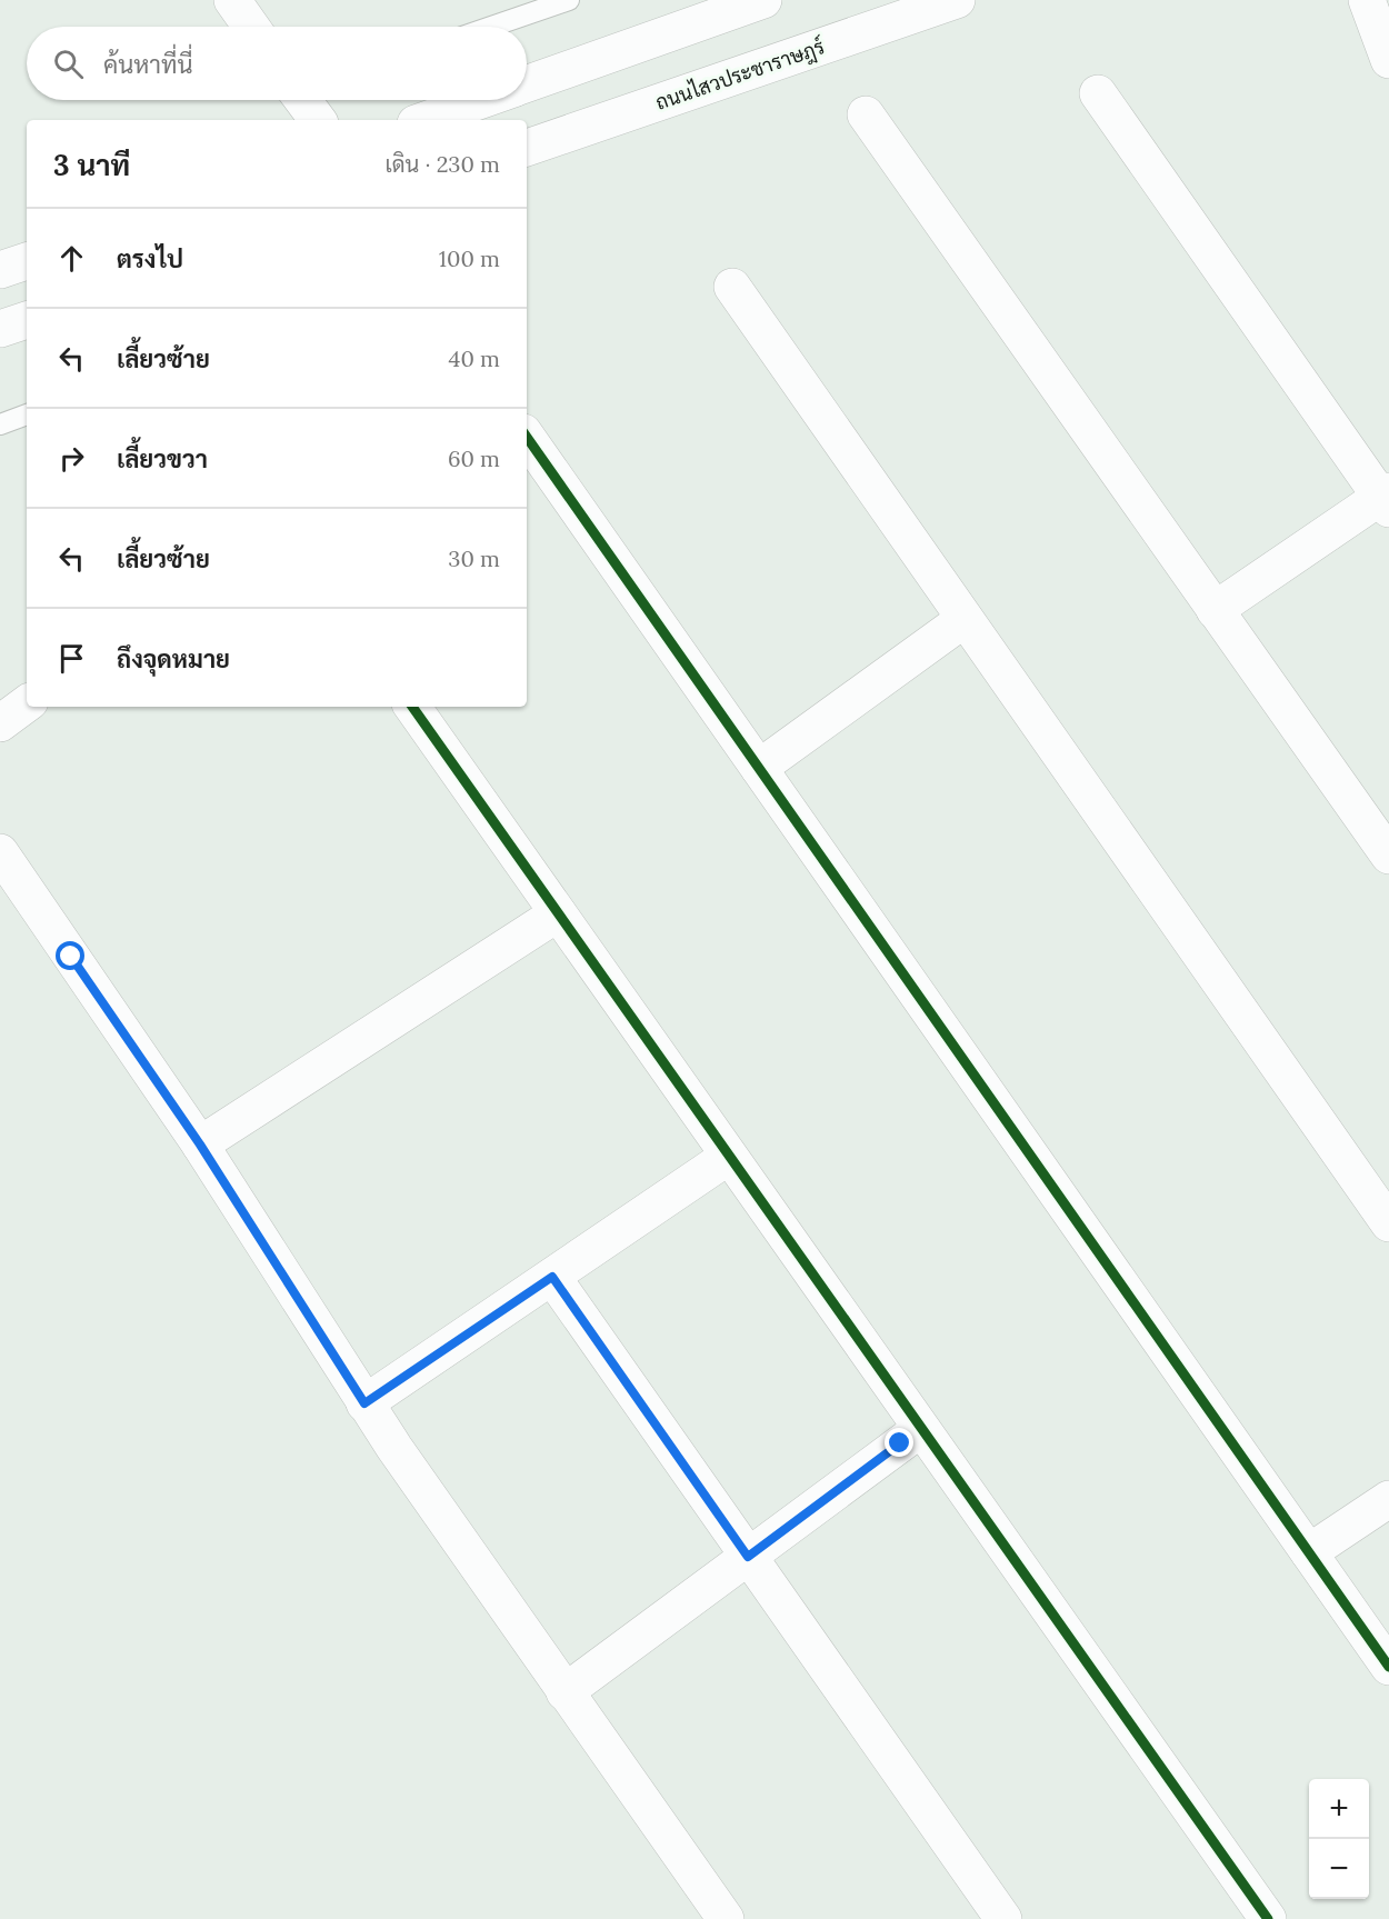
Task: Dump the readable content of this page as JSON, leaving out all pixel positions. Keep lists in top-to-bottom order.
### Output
{
  "streets": {
    "street": ["ถนนไสวประชาราษฎร์"]
  },
  "page": {
    "search": "ค้นหาที่นี่",
    "heading": ["3 นาที", "เดิน · 230 m"],
    "list": [
      ["ตรงไป", "100 m"],
      ["เลี้ยวซ้าย", "40 m"],
      ["เลี้ยวขวา", "60 m"],
      ["เลี้ยวซ้าย", "30 m"],
      "ถึงจุดหมาย"
    ],
    "map_buttons": ["+", "−"]
  }
}
